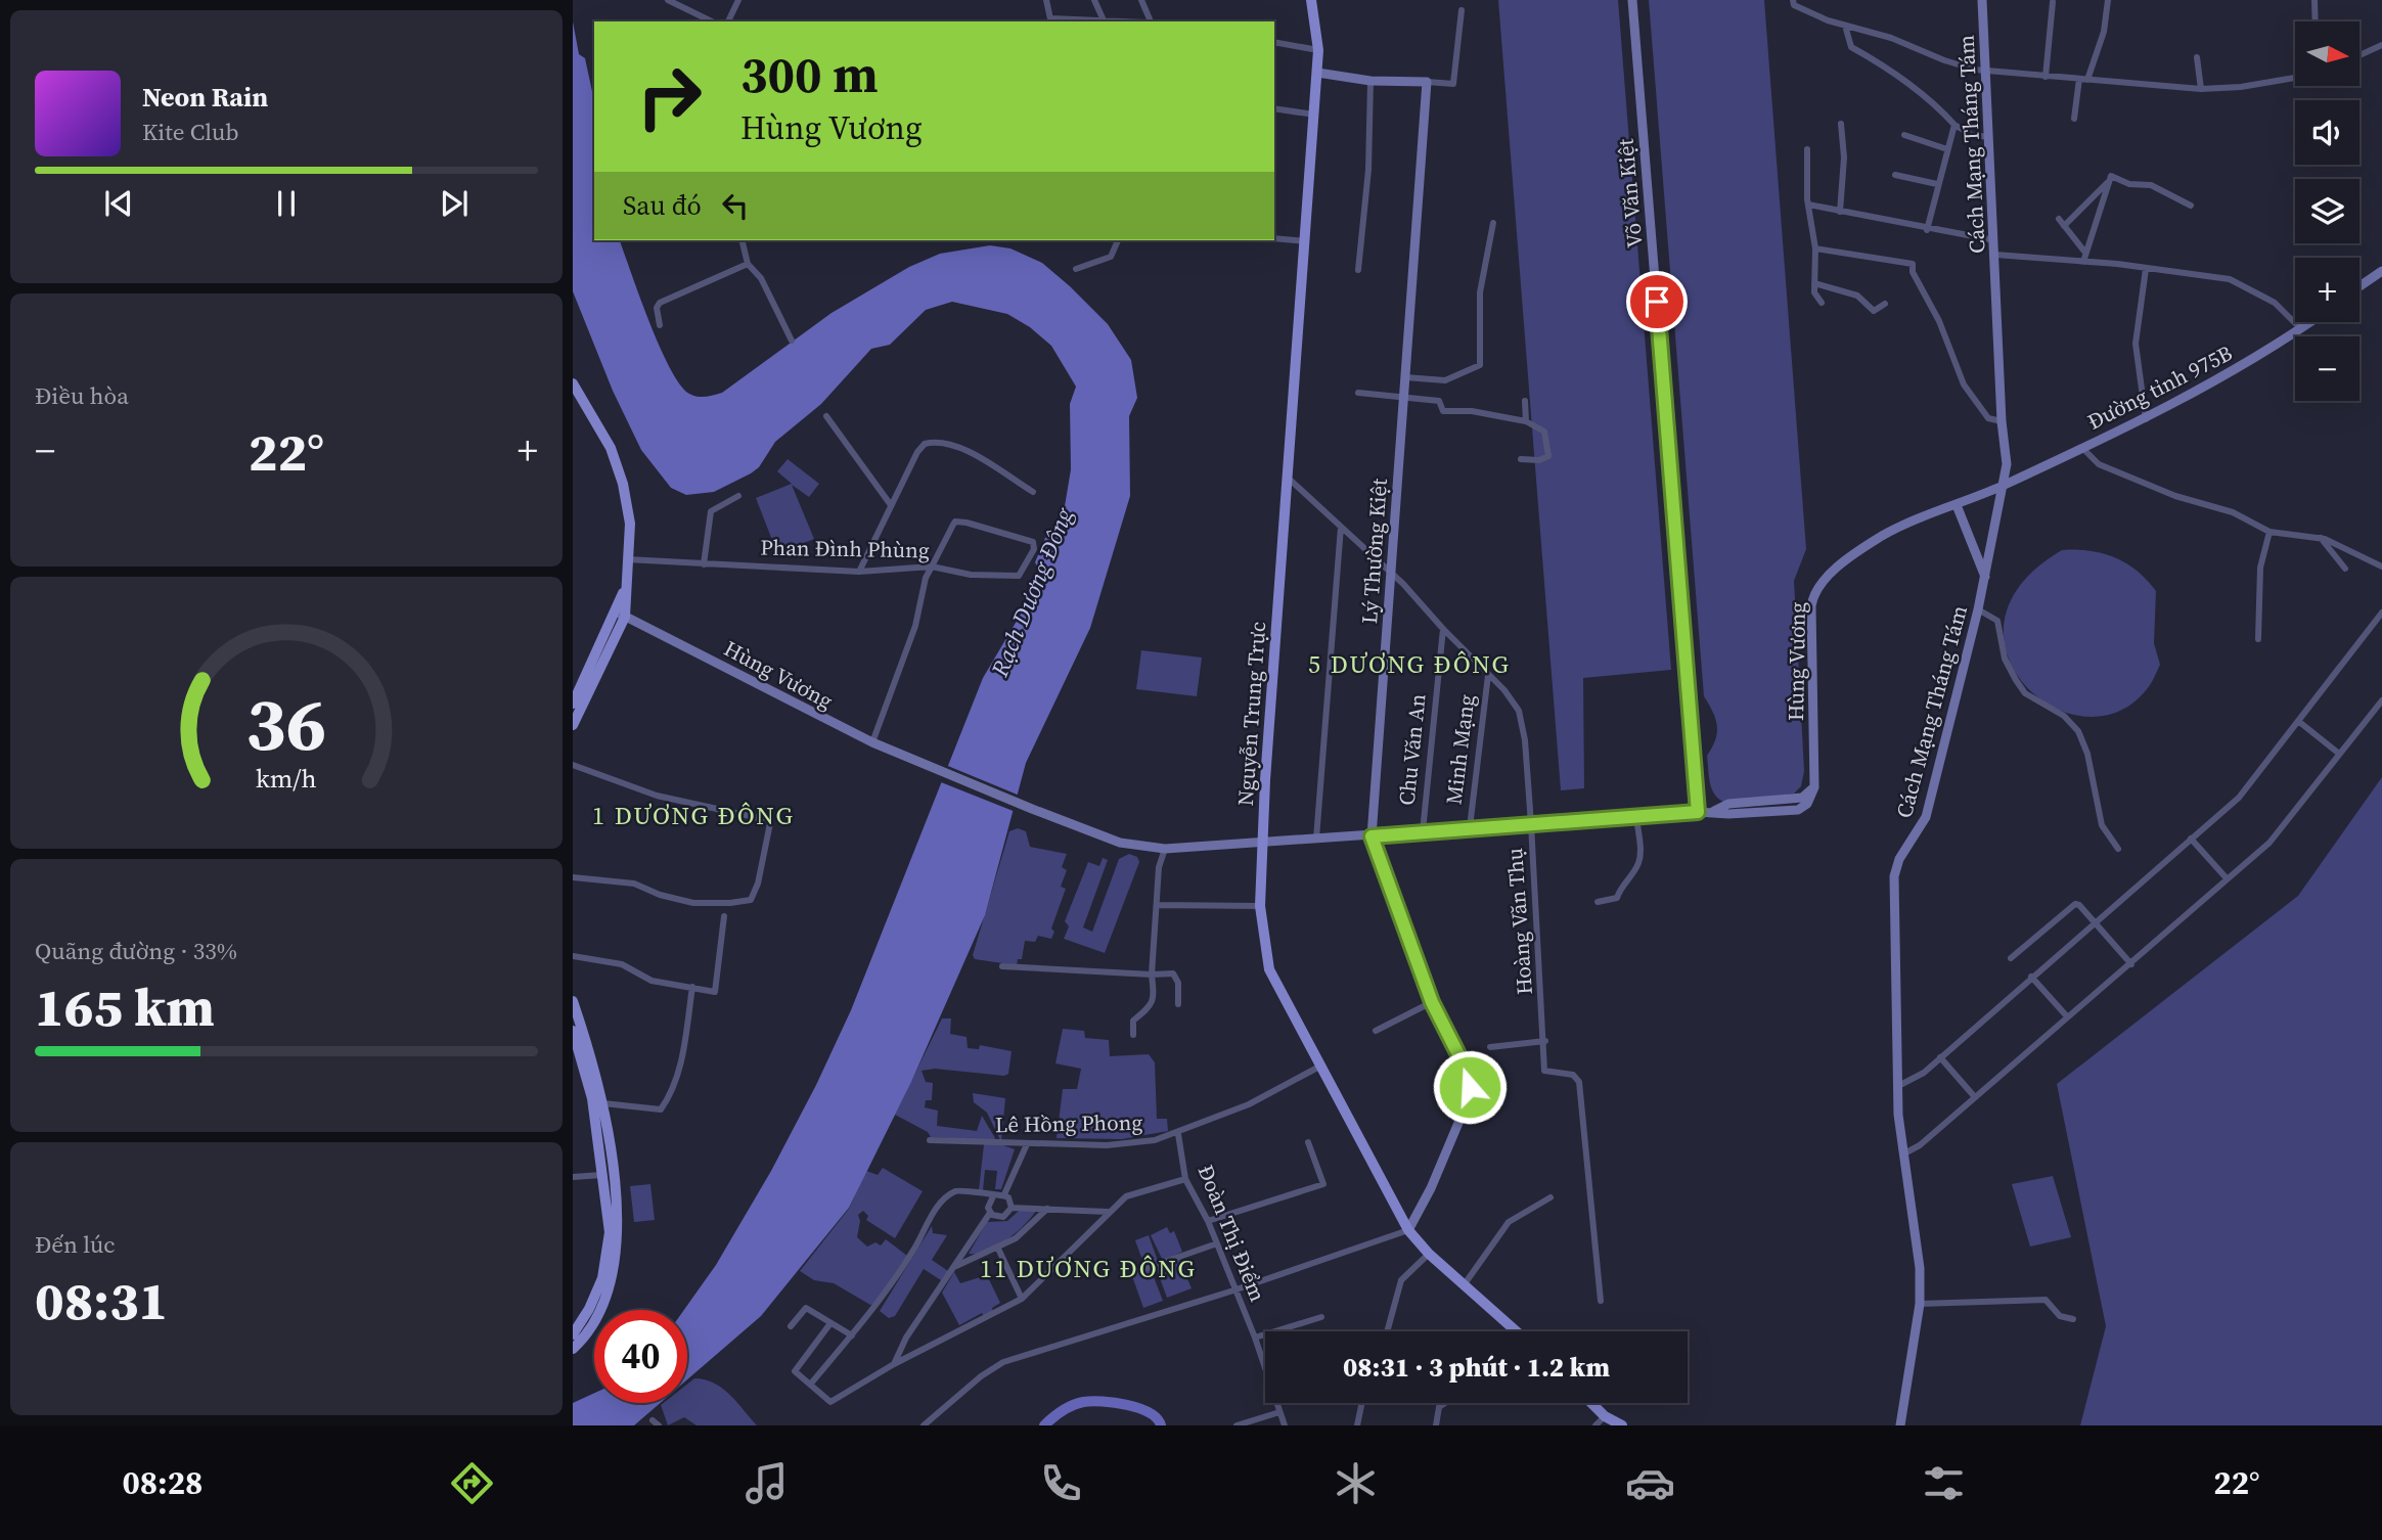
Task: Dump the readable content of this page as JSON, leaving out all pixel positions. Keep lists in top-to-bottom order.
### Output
{
  "streets": {
    "main road": ["Nguyễn Trung Trực"],
    "street": [
      "Cách Mạng Tháng Tám",
      "Võ Văn Kiệt",
      "Đường tỉnh 975B",
      "Phan Đình Phùng",
      "Lý Thường Kiệt",
      "Hùng Vương",
      "Chu Văn An",
      "Minh Mạng",
      "Hoàng Văn Thụ",
      "Lê Hồng Phong",
      "Đoàn Thị Điểm"
    ]
  },
  "crossings": [
    ["Cách Mạng Tháng Tám", "Đường tỉnh 975B"],
    ["Cách Mạng Tháng Tám", "Hùng Vương"],
    ["Võ Văn Kiệt", "Hùng Vương"],
    ["Đường tỉnh 975B", "Hùng Vương"],
    ["Lý Thường Kiệt", "Hùng Vương"],
    ["Lý Thường Kiệt", "Nguyễn Trung Trực"],
    ["Lý Thường Kiệt", "Hoàng Văn Thụ"],
    ["Hùng Vương", "Nguyễn Trung Trực"],
    ["Hùng Vương", "Chu Văn An"],
    ["Hùng Vương", "Minh Mạng"],
    ["Hùng Vương", "Hoàng Văn Thụ"],
    ["Nguyễn Trung Trực", "Hoàng Văn Thụ"],
    ["Nguyễn Trung Trực", "Lê Hồng Phong"],
    ["Chu Văn An", "Hoàng Văn Thụ"],
    ["Minh Mạng", "Hoàng Văn Thụ"],
    ["Lê Hồng Phong", "Đoàn Thị Điểm"]
  ],
  "districts": ["5 DƯƠNG ĐÔNG", "1 DƯƠNG ĐÔNG", "11 DƯƠNG ĐÔNG"],
  "water": ["Rạch Dương Đông"],
  "north": "right",
  "page": {
    "map_buttons": ["+", "−"],
    "turn": ["300 m", "Hùng Vương"],
    "song": ["Neon Rain", "Kite Club"],
    "then": "Sau đó",
    "tile": [
      "Điều hòa",
      ["Quãng đường · 33%", "165 km"],
      ["Đến lúc", "08:31"]
    ],
    "heat": ["−", "22°", "+"],
    "limit": "40",
    "trip": "08:31 · 3 phút · 1.2 km",
    "tabs": ["08:28", "22°"],
    "gauge": ["36", "km/h"]
  }
}
